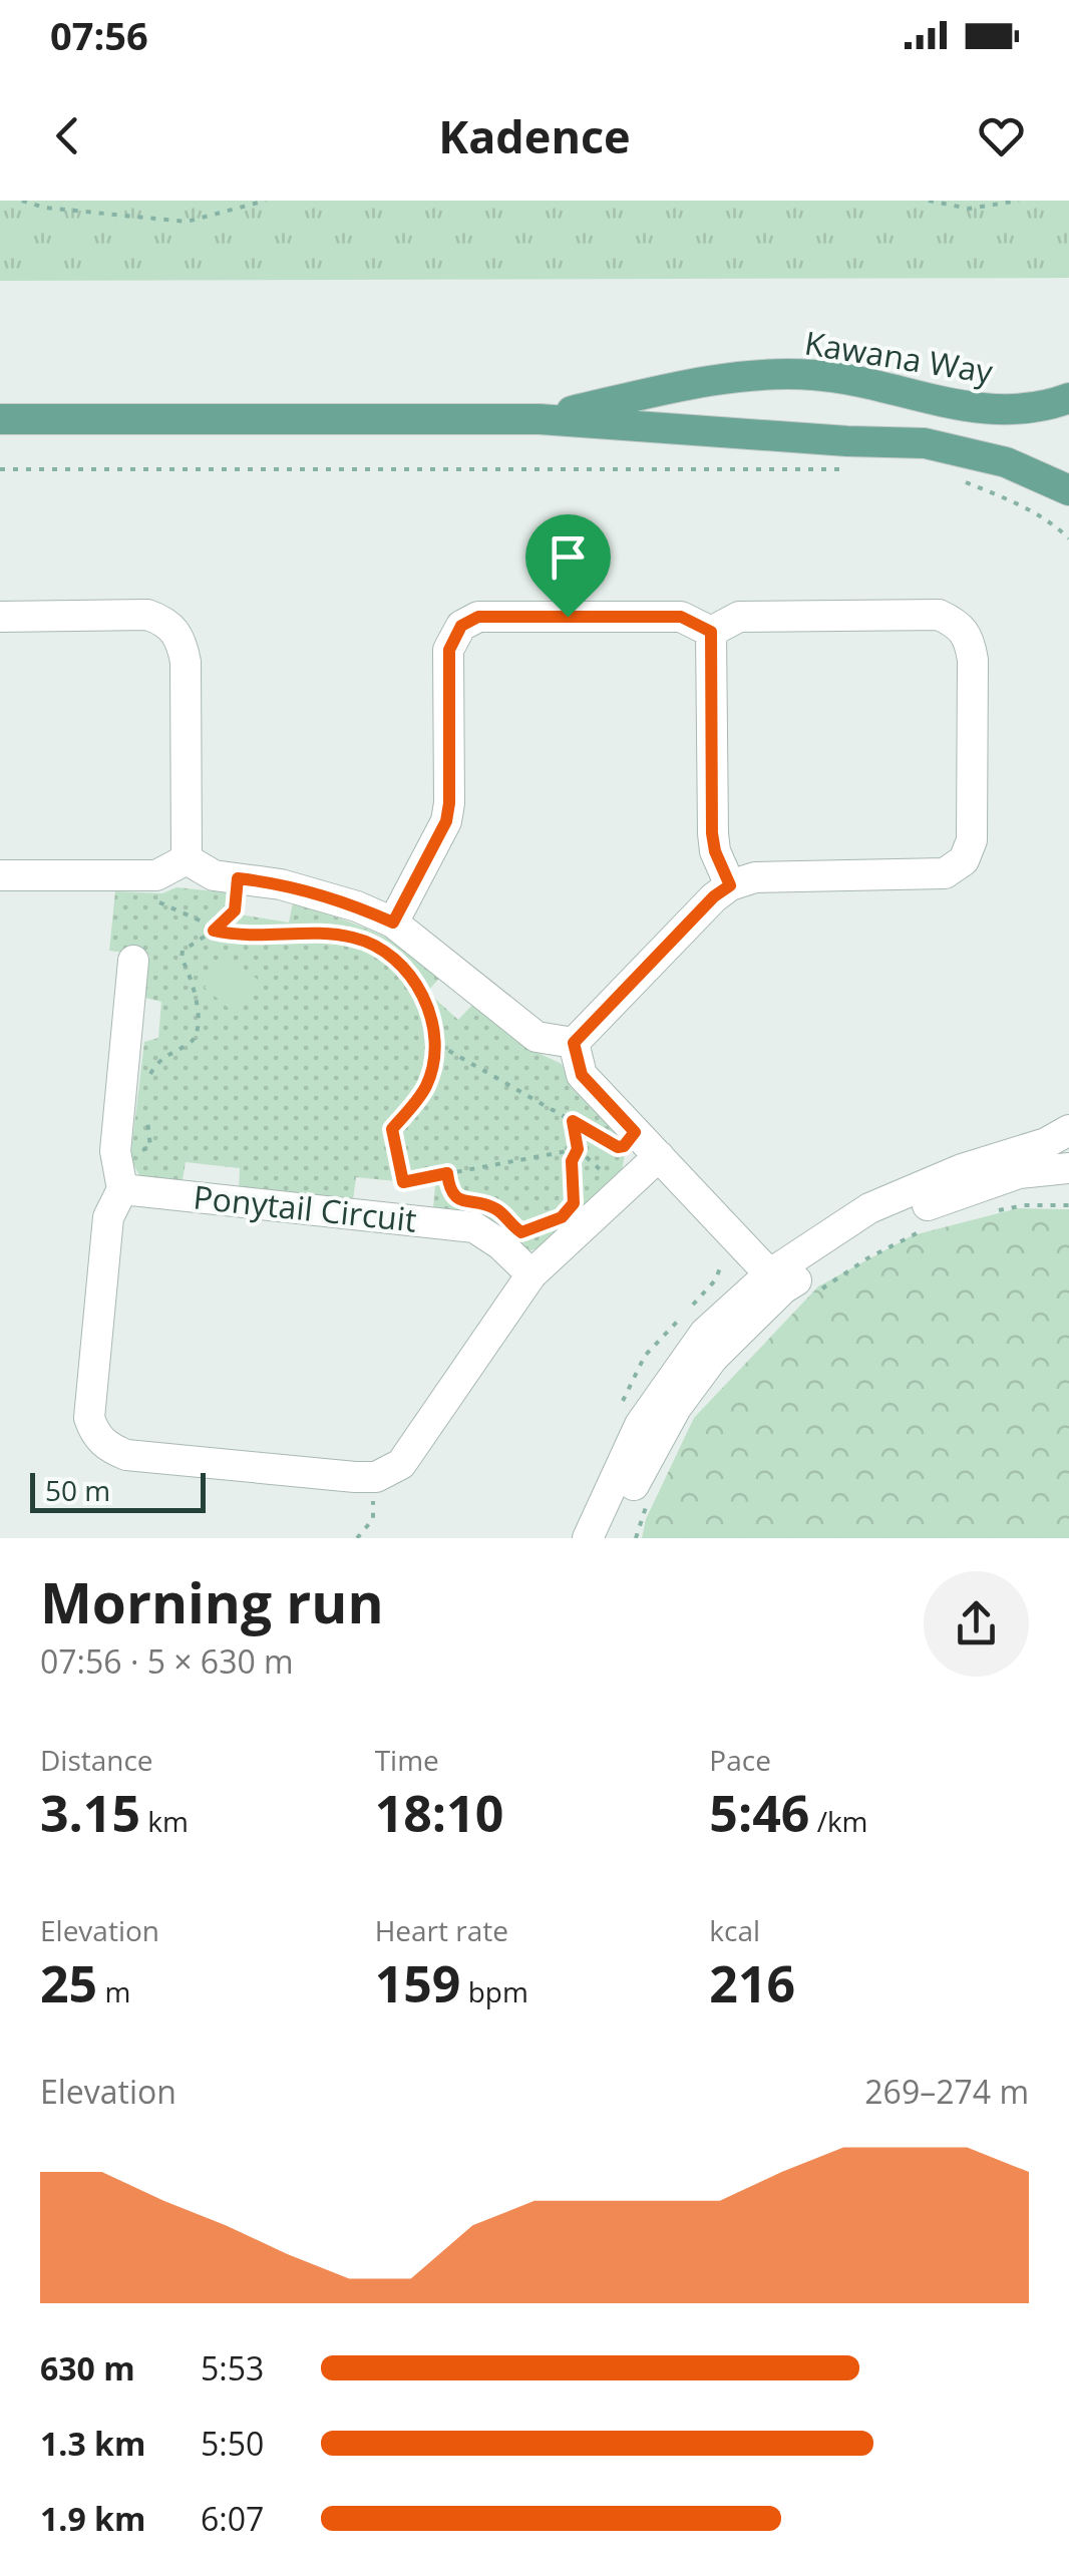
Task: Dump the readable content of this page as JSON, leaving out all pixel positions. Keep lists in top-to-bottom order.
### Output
{
  "streets": {
    "main road": ["Kawana Way"],
    "street": ["Ponytail Circuit"]
  },
  "scale_bar": "50 m",
  "page": {
    "status": "07:56",
    "header": "Kadence",
    "scale": "50 m",
    "heading": ["Morning run", "07:56 · 5 × 630 m"],
    "stats": [
      ["Distance", "3.15 km"],
      ["Time", "18:10"],
      ["Pace", "5:46 /km"],
      ["Elevation", "25 m"],
      ["Heart rate", "159 bpm"],
      ["kcal", "216"]
    ],
    "chart": ["Elevation", "269–274 m"],
    "list": [
      {
        "name": "630 m",
        "note": "5:53"
      },
      {
        "name": "1.3 km",
        "note": "5:50"
      },
      {
        "name": "1.9 km",
        "note": "6:07"
      }
    ]
  }
}
